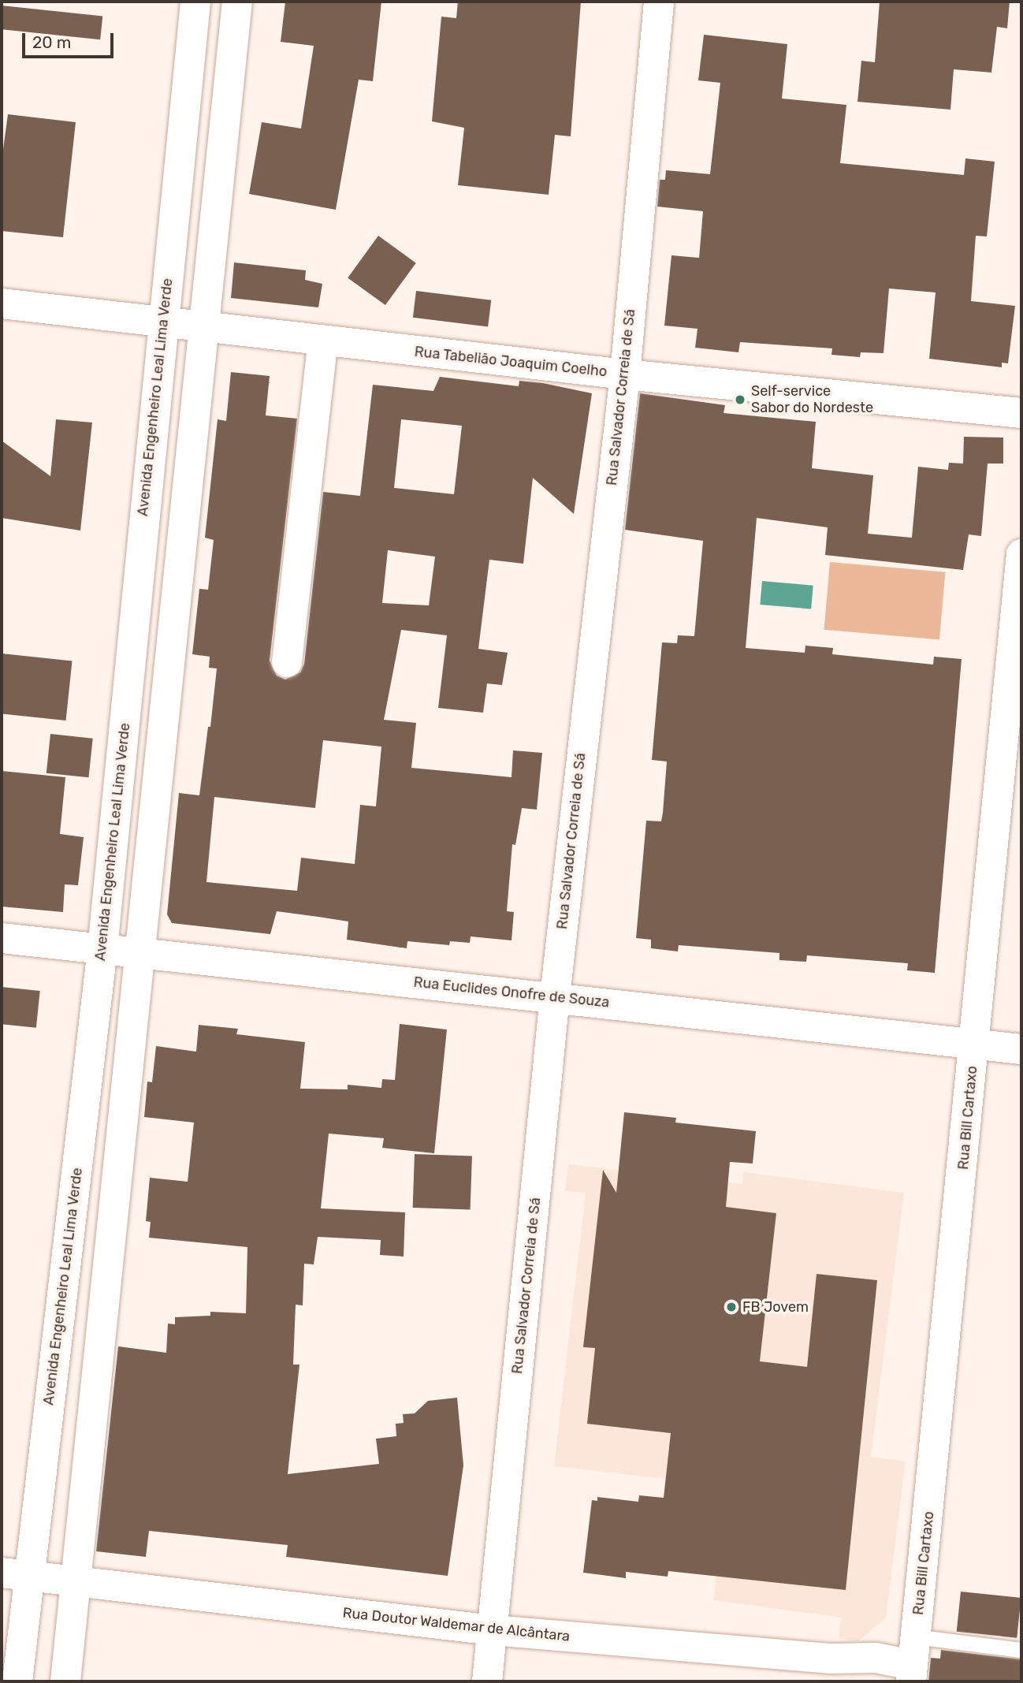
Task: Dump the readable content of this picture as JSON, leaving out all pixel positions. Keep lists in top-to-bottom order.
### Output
{
  "streets": {
    "street": [
      "Rua Tabelião Joaquim Coelho",
      "Avenida Engenheiro Leal Lima Verde",
      "Rua Salvador Correia de Sá",
      "Rua Euclides Onofre de Souza",
      "Rua Bill Cartaxo",
      "Rua Doutor Waldemar de Alcântara"
    ]
  },
  "crossings": [
    ["Rua Tabelião Joaquim Coelho", "Avenida Engenheiro Leal Lima Verde"],
    ["Rua Tabelião Joaquim Coelho", "Rua Salvador Correia de Sá"],
    ["Avenida Engenheiro Leal Lima Verde", "Rua Euclides Onofre de Souza"],
    ["Avenida Engenheiro Leal Lima Verde", "Rua Doutor Waldemar de Alcântara"],
    ["Rua Salvador Correia de Sá", "Rua Euclides Onofre de Souza"],
    ["Rua Salvador Correia de Sá", "Rua Doutor Waldemar de Alcântara"],
    ["Rua Euclides Onofre de Souza", "Rua Bill Cartaxo"],
    ["Rua Bill Cartaxo", "Rua Doutor Waldemar de Alcântara"]
  ],
  "places": ["Self-service Sabor do Nordeste", "FB Jovem"],
  "scale_bar": "20 m"
}
